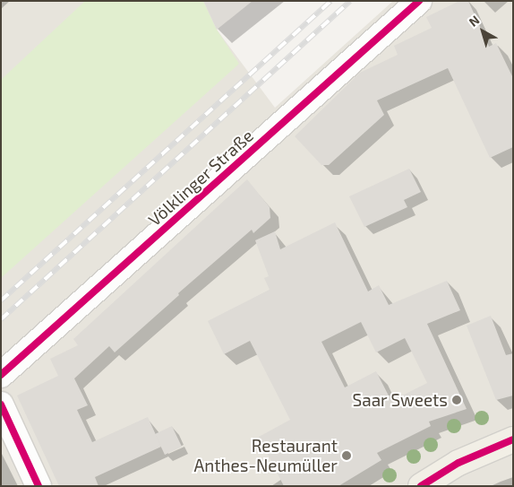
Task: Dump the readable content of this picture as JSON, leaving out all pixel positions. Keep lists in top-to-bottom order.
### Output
{
  "streets": {
    "street": ["Völklinger Straße"]
  },
  "places": ["Saar Sweets", "Restaurant Anthes-Neumüller"],
  "north": "top left"
}
